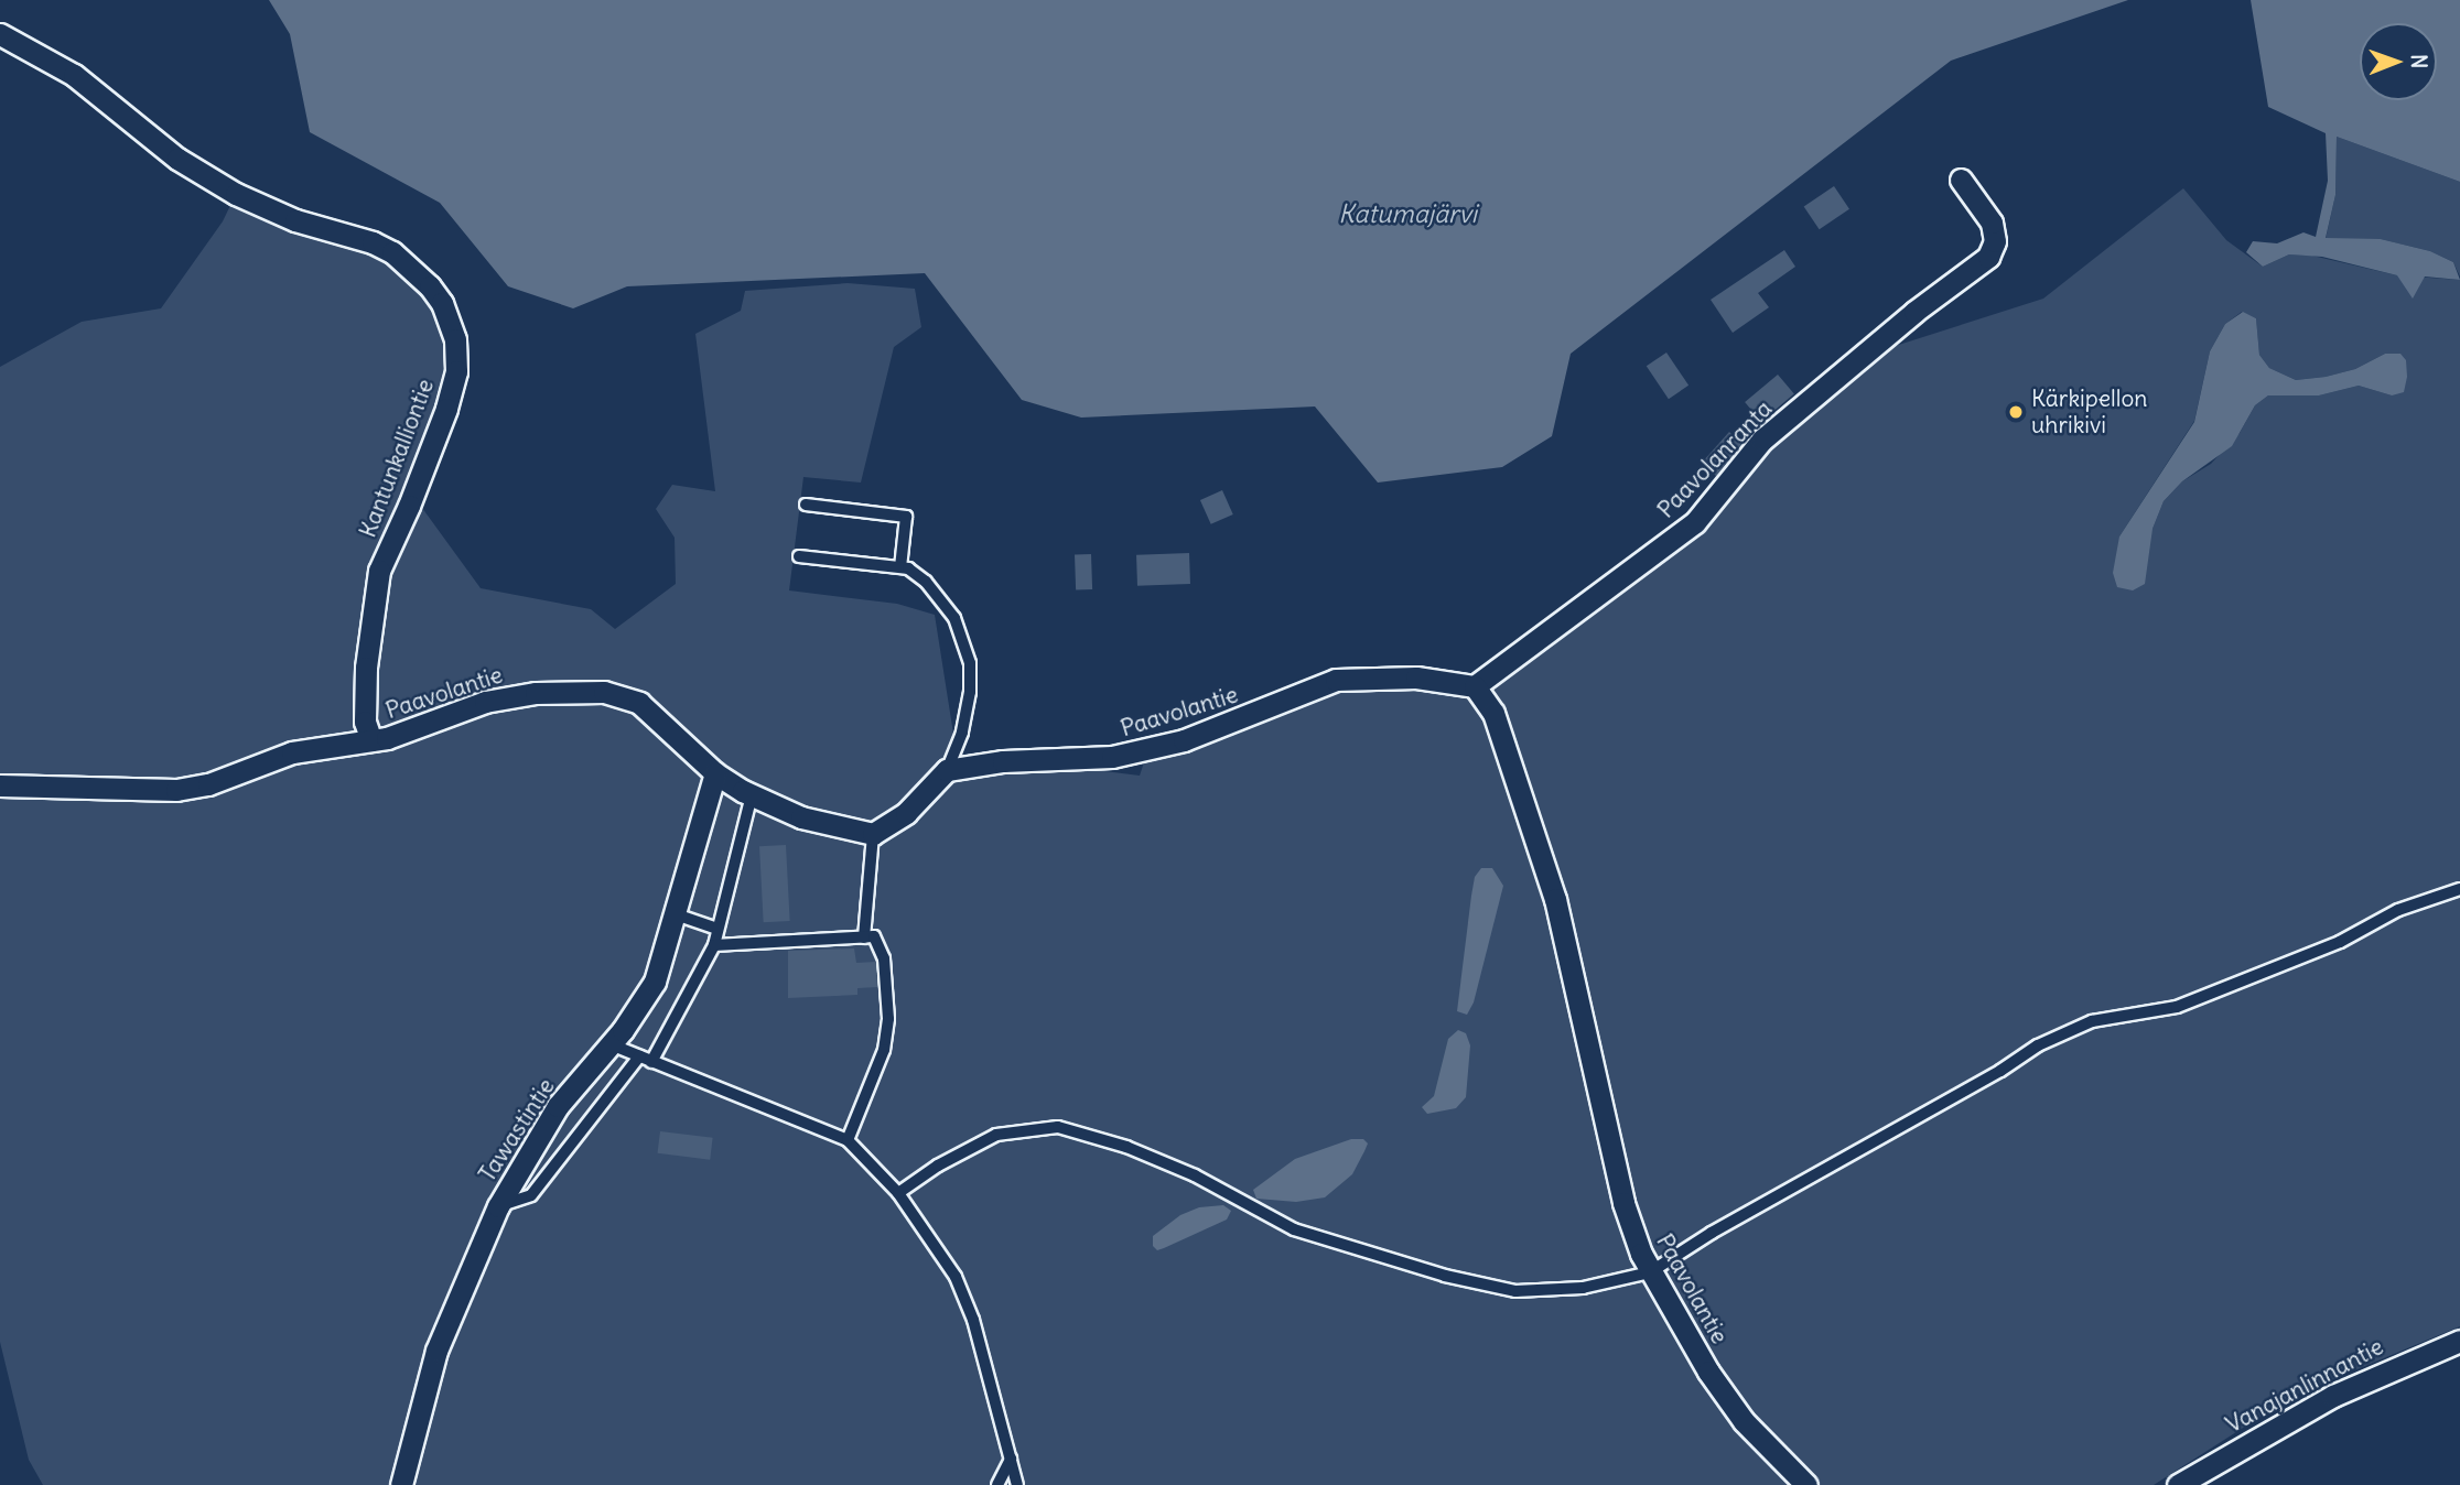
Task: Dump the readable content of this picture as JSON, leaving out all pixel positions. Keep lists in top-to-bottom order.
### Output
{
  "streets": {
    "street": [
      "Kantunkalliontie",
      "Paavolanranta",
      "Paavolantie",
      "Tawastintie",
      "Vanajanlinnantie"
    ]
  },
  "crossings": [
    ["Kantunkalliontie", "Paavolantie"],
    ["Paavolanranta", "Paavolantie"],
    ["Paavolantie", "Tawastintie"]
  ],
  "water": ["Katumajärvi"],
  "places": ["Kärkipellon uhrikivi"],
  "north": "right"
}
